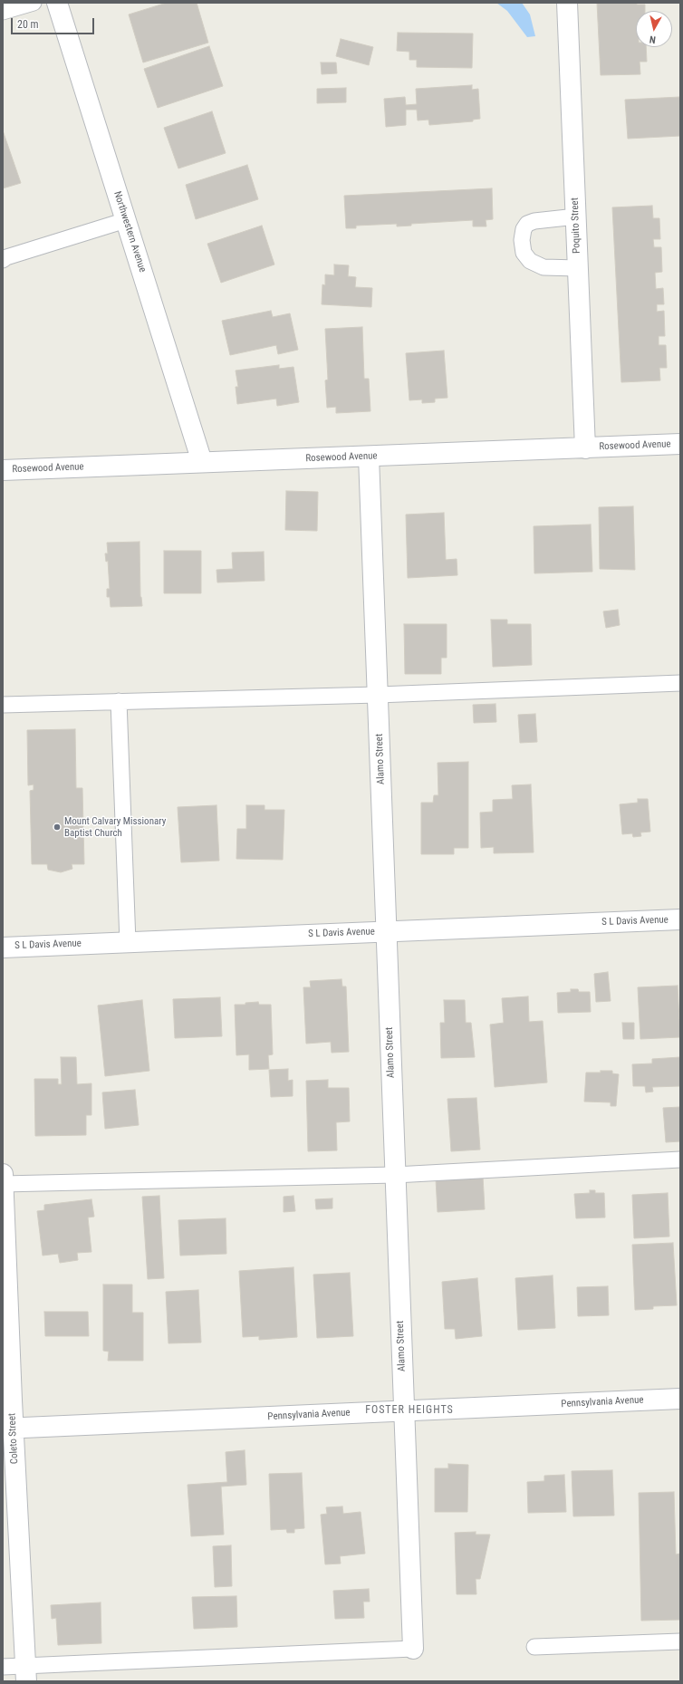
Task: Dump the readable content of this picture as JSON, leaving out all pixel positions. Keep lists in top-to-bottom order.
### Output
{
  "streets": {
    "street": [
      "Poquito Street",
      "Northwestern Avenue",
      "Rosewood Avenue",
      "Alamo Street",
      "S L Davis Avenue",
      "Pennsylvania Avenue",
      "Coleto Street"
    ]
  },
  "crossings": [
    ["Poquito Street", "Rosewood Avenue"],
    ["Northwestern Avenue", "Rosewood Avenue"],
    ["Rosewood Avenue", "Alamo Street"],
    ["Alamo Street", "S L Davis Avenue"],
    ["Alamo Street", "Pennsylvania Avenue"],
    ["Pennsylvania Avenue", "Coleto Street"]
  ],
  "districts": ["FOSTER HEIGHTS"],
  "places": ["Mount Calvary Missionary Baptist Church"],
  "scale_bar": "20 m",
  "north": "bottom"
}
